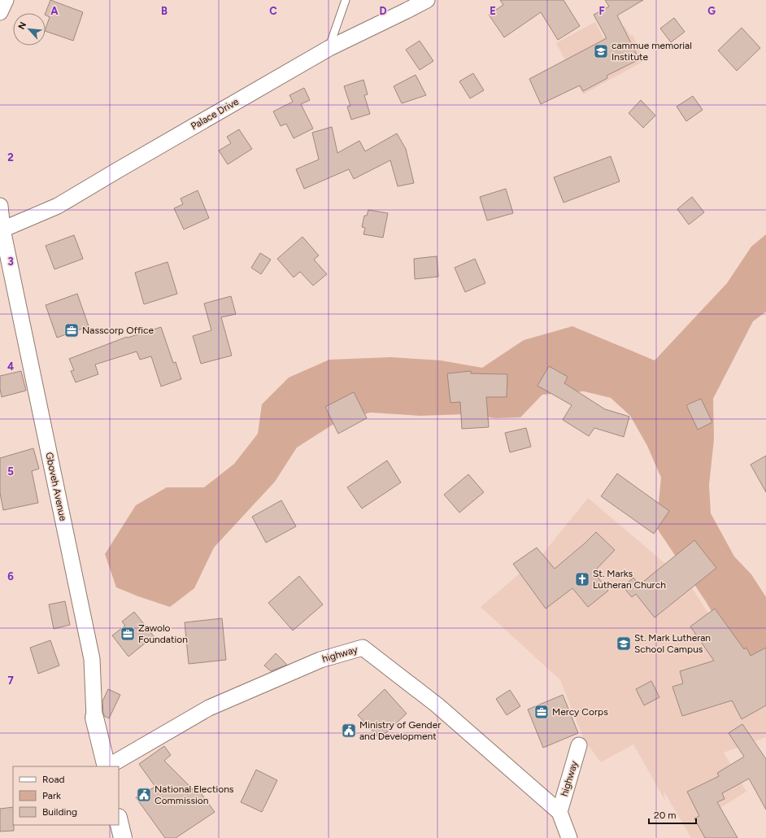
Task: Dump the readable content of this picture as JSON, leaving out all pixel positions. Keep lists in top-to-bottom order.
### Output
{
  "streets": {
    "main road": ["Gboveh Avenue"],
    "street": ["Palace Drive", "highway"]
  },
  "crossings": [
    ["Palace Drive", "Gboveh Avenue"]
  ],
  "places": {
    "school or university": ["cammue memorial Institute", "St. Mark Lutheran School Campus"],
    "office": ["Nasscorp Office", "Zawolo Foundation", "Mercy Corps"],
    "church": ["St. Marks Lutheran Church"],
    "public building": ["Ministry of Gender and Development", "National Elections Commission"]
  },
  "legend": ["Road", "Park", "Building"],
  "scale_bar": "20 m",
  "north": "top left",
  "grid": {
    "columns": [
      "A",
      "B",
      "C",
      "D",
      "E",
      "F",
      "G"
    ],
    "rows": [
      "2",
      "3",
      "4",
      "5",
      "6",
      "7"
    ]
  }
}
